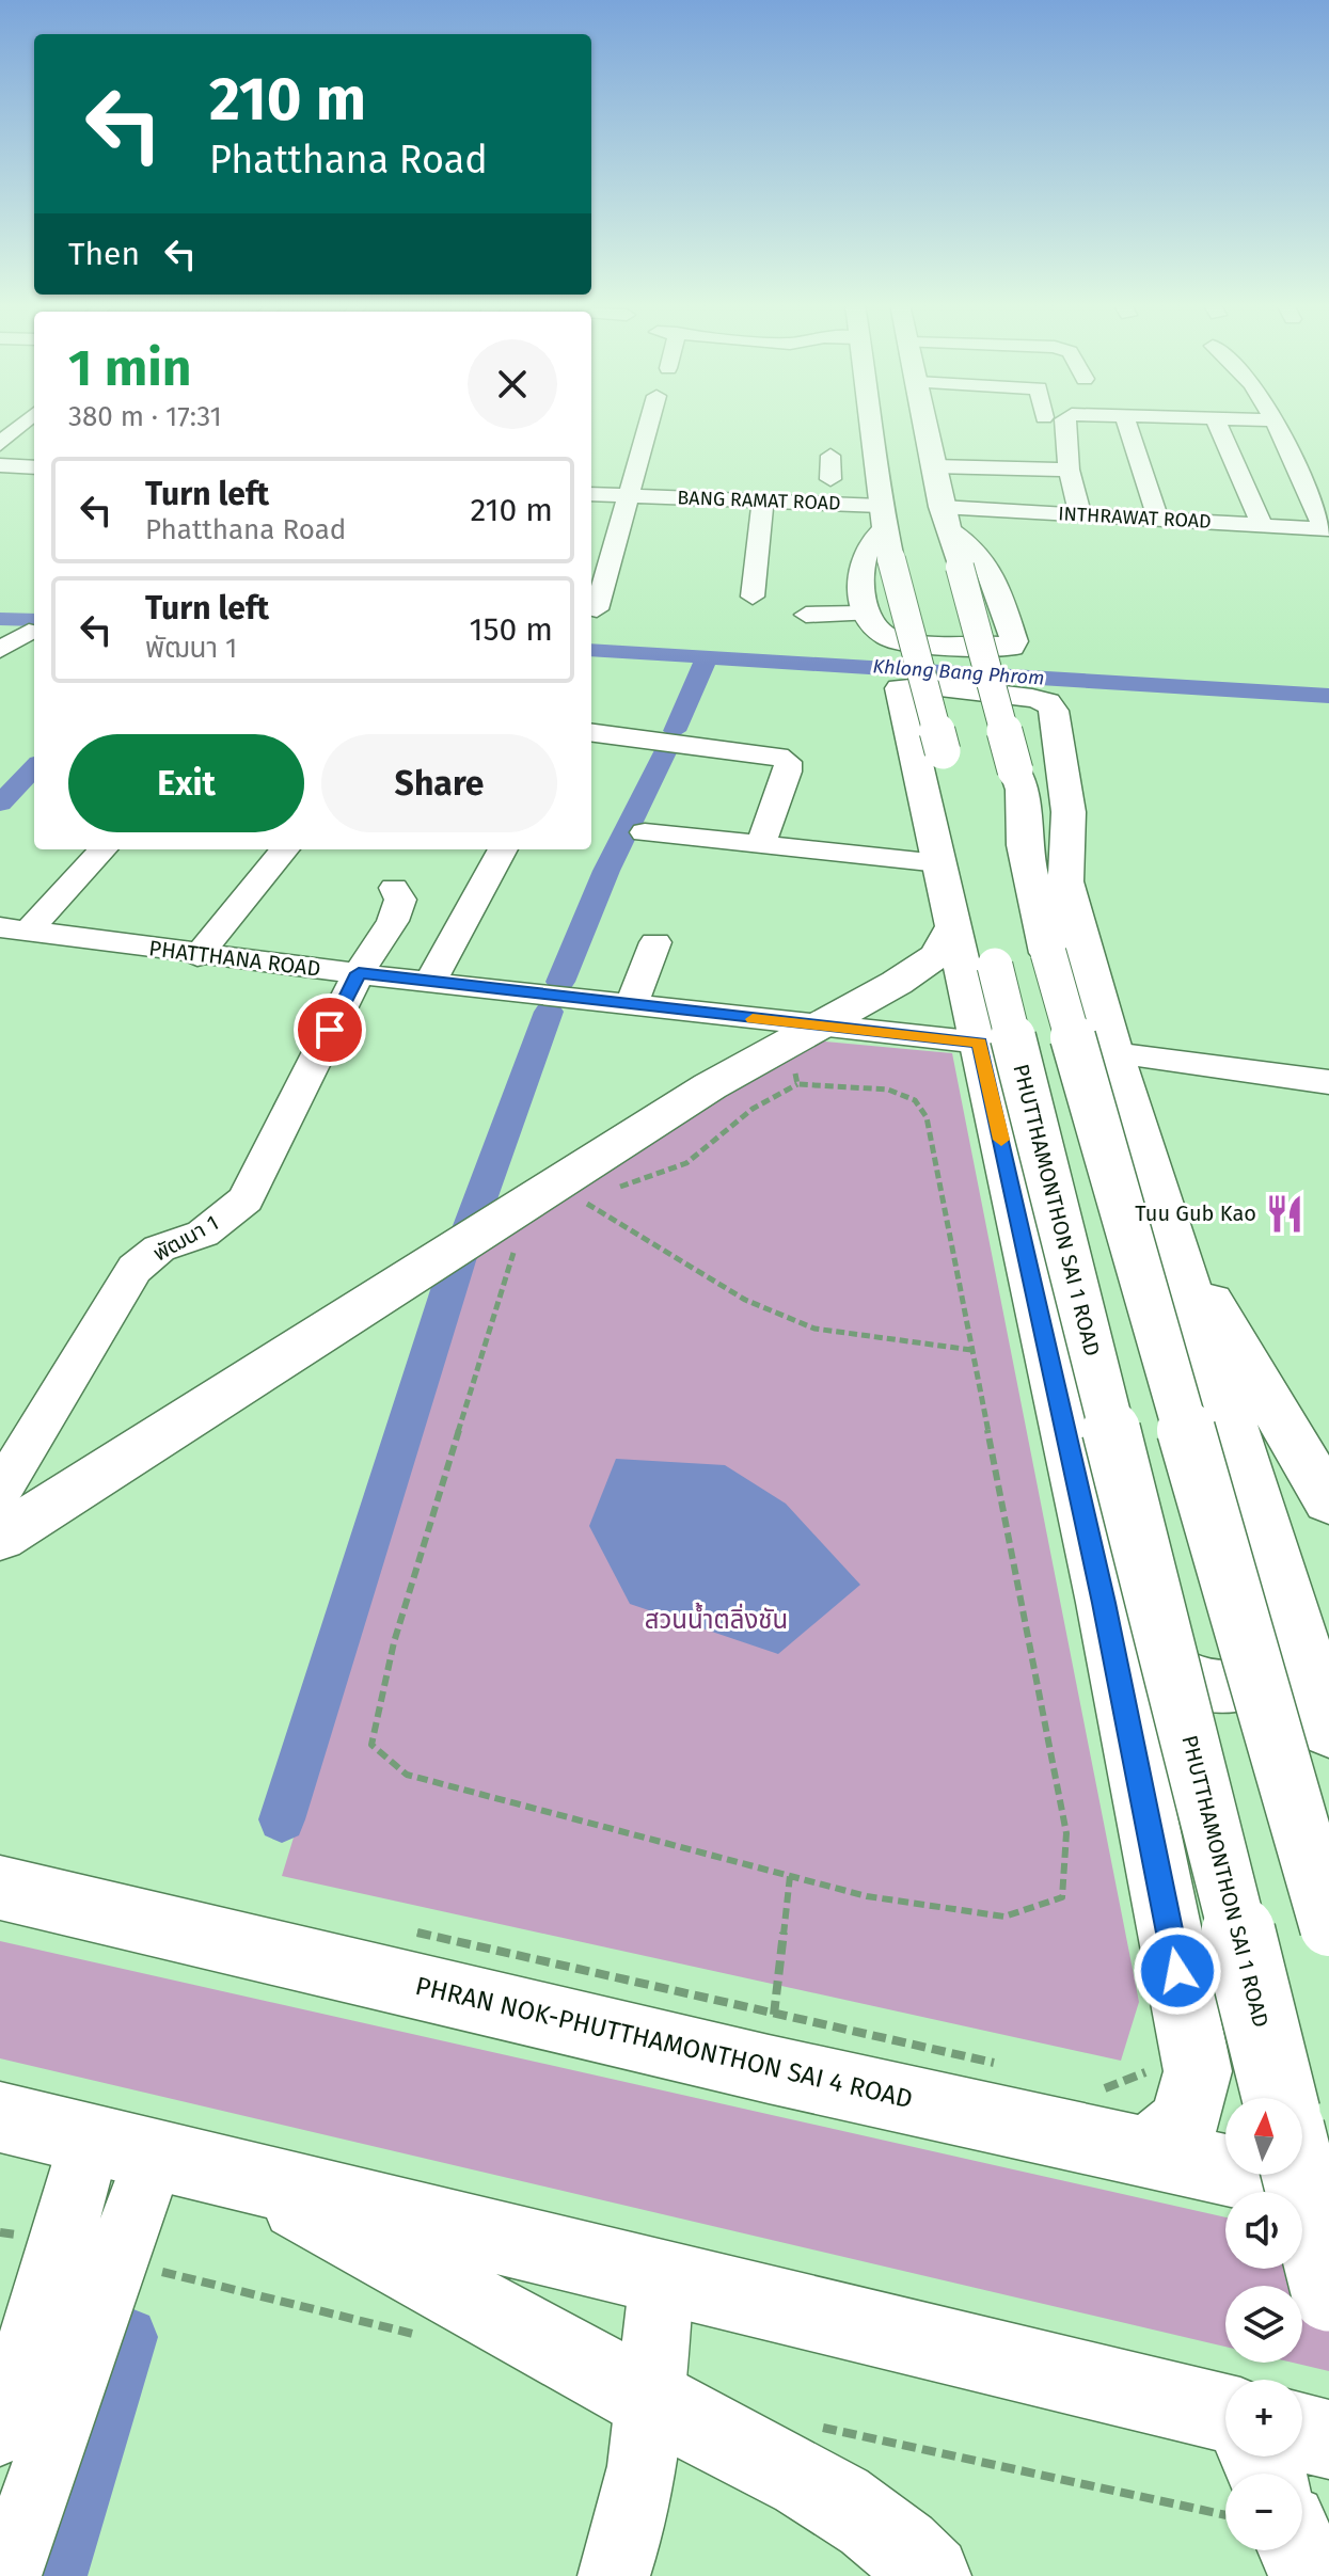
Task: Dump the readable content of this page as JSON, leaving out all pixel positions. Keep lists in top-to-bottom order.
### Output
{
  "streets": {
    "main road": ["PHUTTHAMONTHON SAI 1 ROAD", "PHRAN NOK-PHUTTHAMONTHON SAI 4 ROAD"],
    "street": [
      "BANG RAMAT ROAD",
      "INTHRAWAT ROAD",
      "PHATTHANA ROAD",
      "พัฒนา 1"
    ]
  },
  "crossings": [
    ["BANG RAMAT ROAD", "PHUTTHAMONTHON SAI 1 ROAD"],
    ["PHATTHANA ROAD", "พัฒนา 1"]
  ],
  "water": ["Khlong Bang Phrom"],
  "parks": ["สวนน้ำตลิ่งชัน"],
  "places": {
    "restaurant": ["Tuu Gub Kao"]
  },
  "north": "top",
  "page": {
    "turn": ["210 m", "Phatthana Road"],
    "then": "Then",
    "heading": ["1 min", "380 m · 17:31"],
    "list": [
      {
        "name": "Turn left",
        "note": "Phatthana Road",
        "value": "210 m"
      },
      {
        "name": "Turn left",
        "note": "พัฒนา 1",
        "value": "150 m"
      }
    ],
    "buttons": ["Exit", "Share"],
    "map_buttons": ["+", "−"]
  }
}
